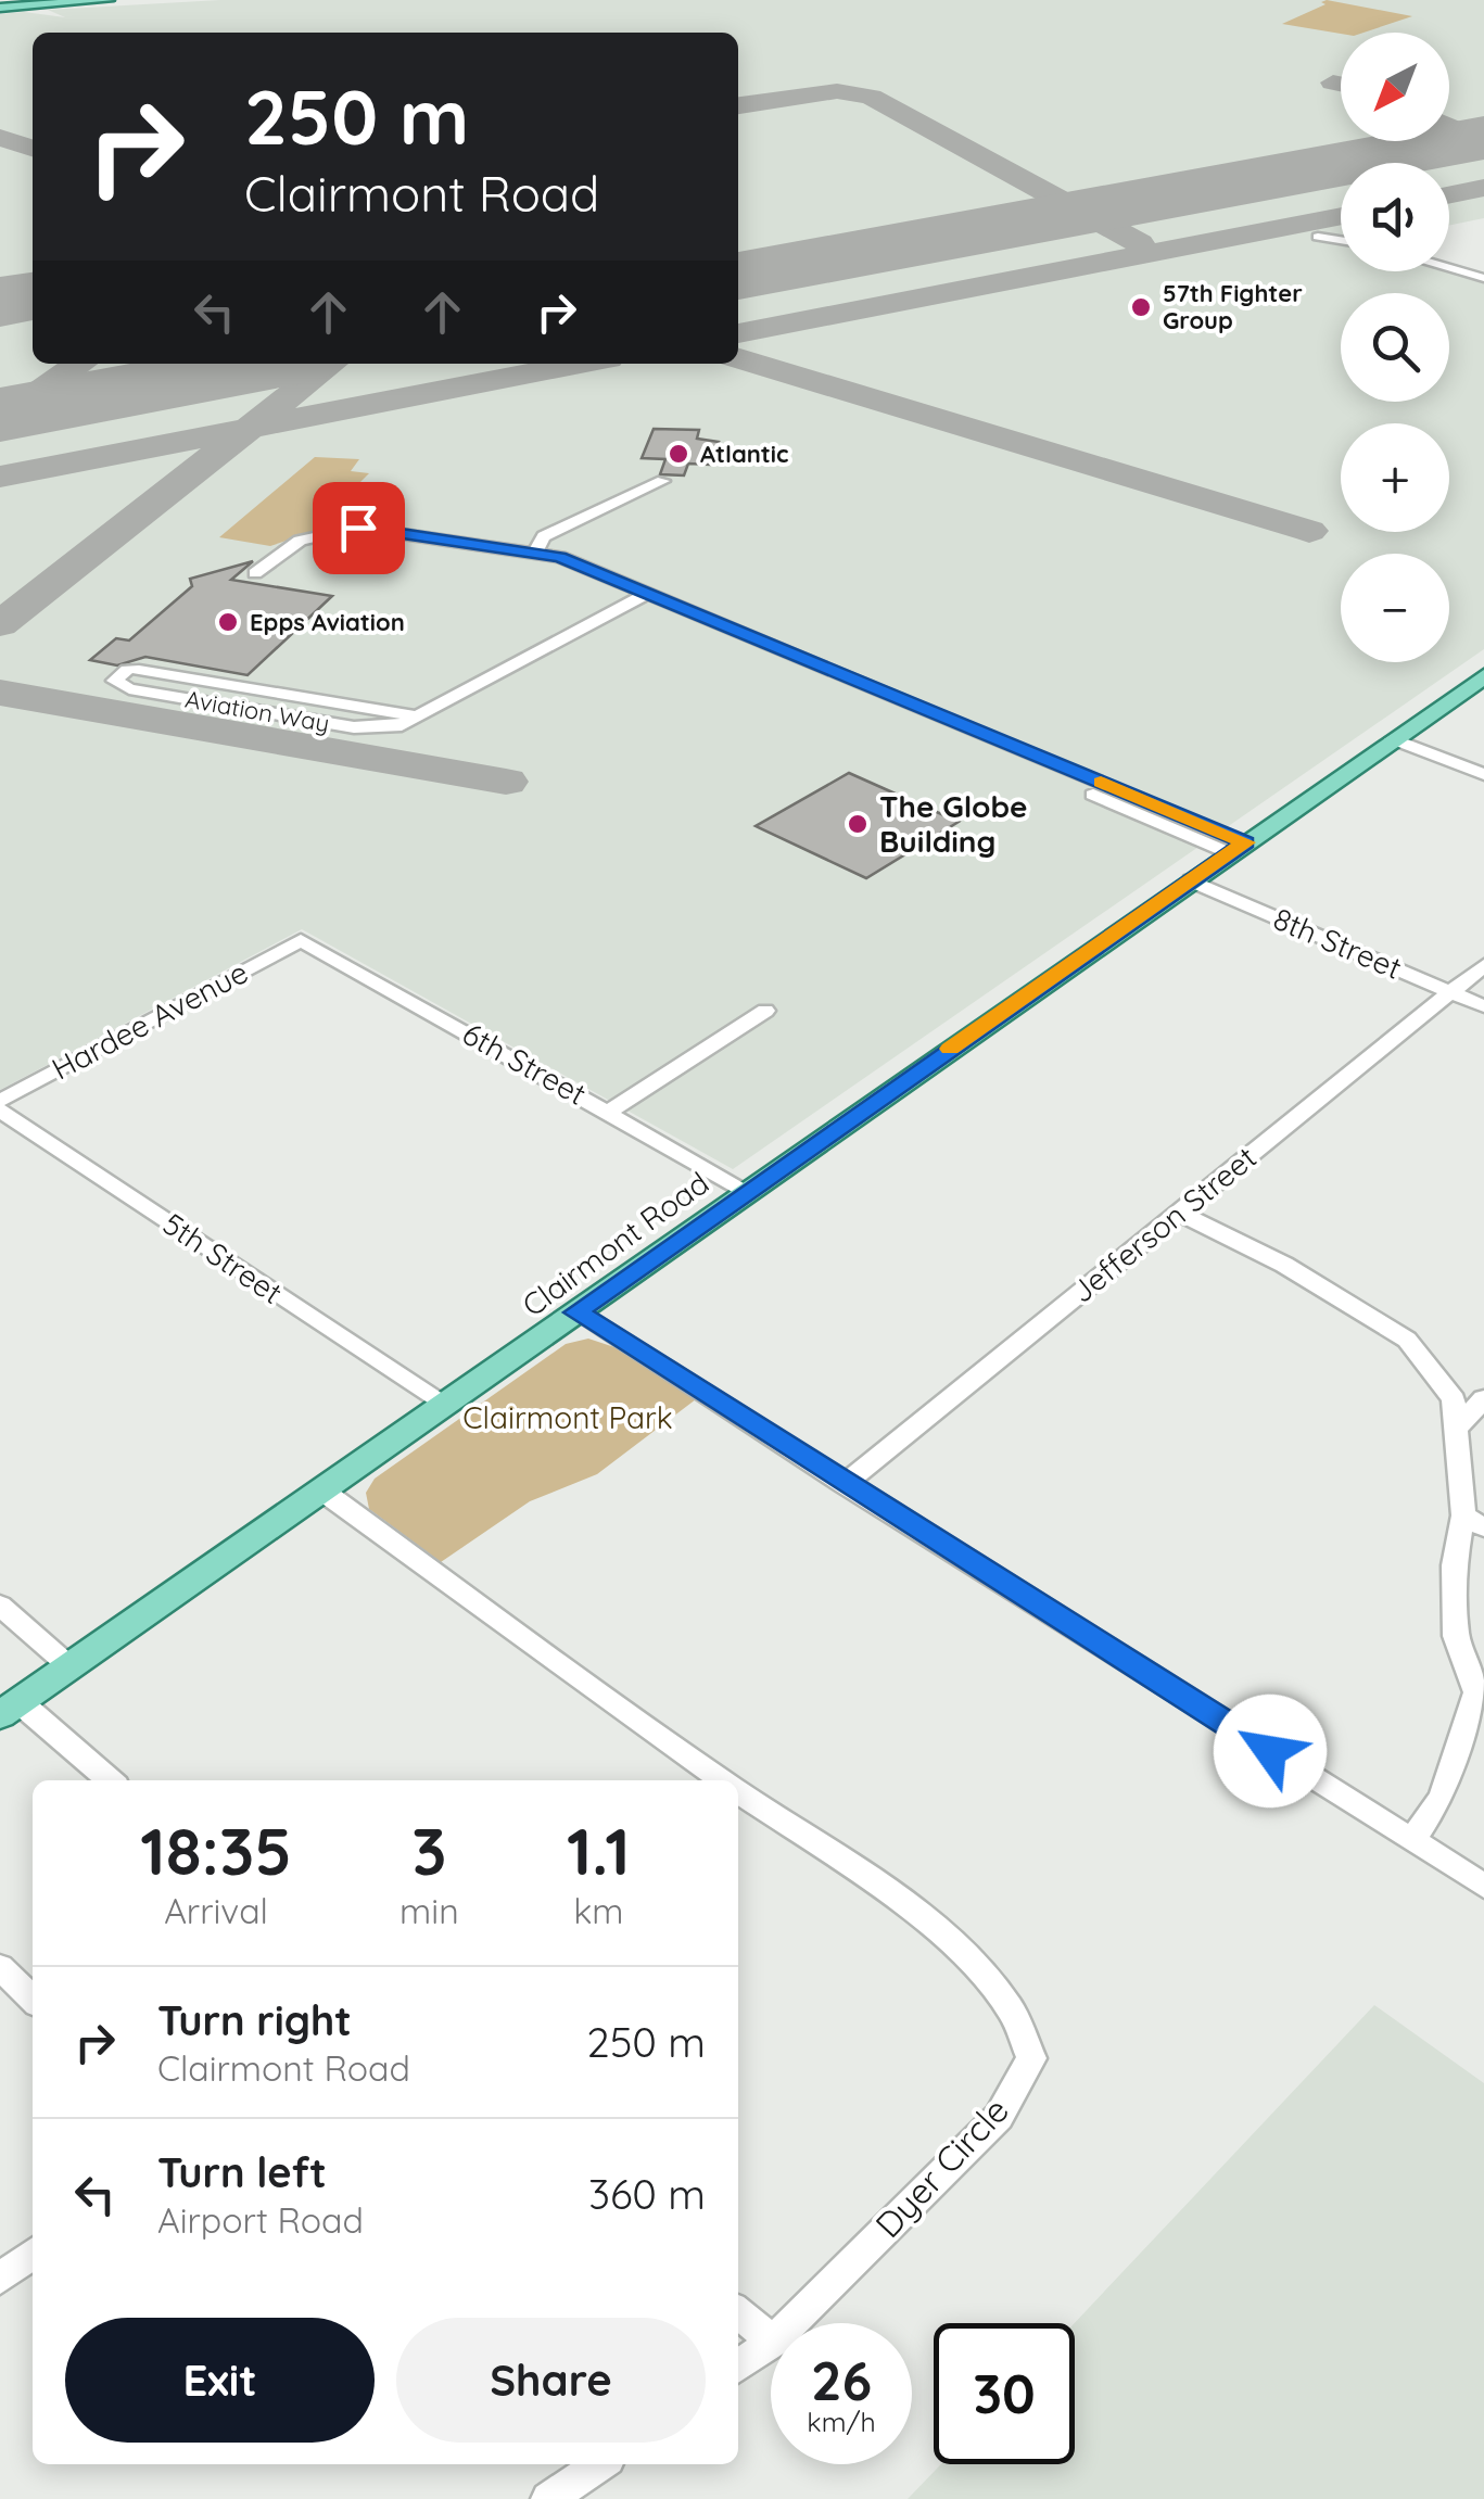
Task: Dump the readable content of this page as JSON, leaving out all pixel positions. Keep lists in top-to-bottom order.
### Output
{
  "streets": {
    "main road": ["Clairmont Road"],
    "street": [
      "Aviation Way",
      "8th Street",
      "Hardee Avenue",
      "6th Street",
      "Jefferson Street",
      "5th Street",
      "Dyer Circle"
    ]
  },
  "crossings": [
    ["8th Street", "Jefferson Street"],
    ["8th Street", "Clairmont Road"],
    ["Hardee Avenue", "6th Street"],
    ["6th Street", "Clairmont Road"],
    ["Clairmont Road", "5th Street"],
    ["Clairmont Road", "Dyer Circle"]
  ],
  "parks": ["Clairmont Park"],
  "places": [
    "57th Fighter Group",
    "Atlantic",
    "Epps Aviation",
    "The Globe Building"
  ],
  "north": "bottom left",
  "page": {
    "map_buttons": ["+", "−"],
    "turn": ["250 m", "Clairmont Road"],
    "eta": [
      "18:35",
      "Arrival",
      "3",
      "min",
      "1.1",
      "km"
    ],
    "list": [
      {
        "name": "Turn right",
        "note": "Clairmont Road",
        "value": "250 m"
      },
      {
        "name": "Turn left",
        "note": "Airport Road",
        "value": "360 m"
      }
    ],
    "buttons": ["Exit", "Share"],
    "speed": "26 km/h",
    "limit": "30"
  }
}
